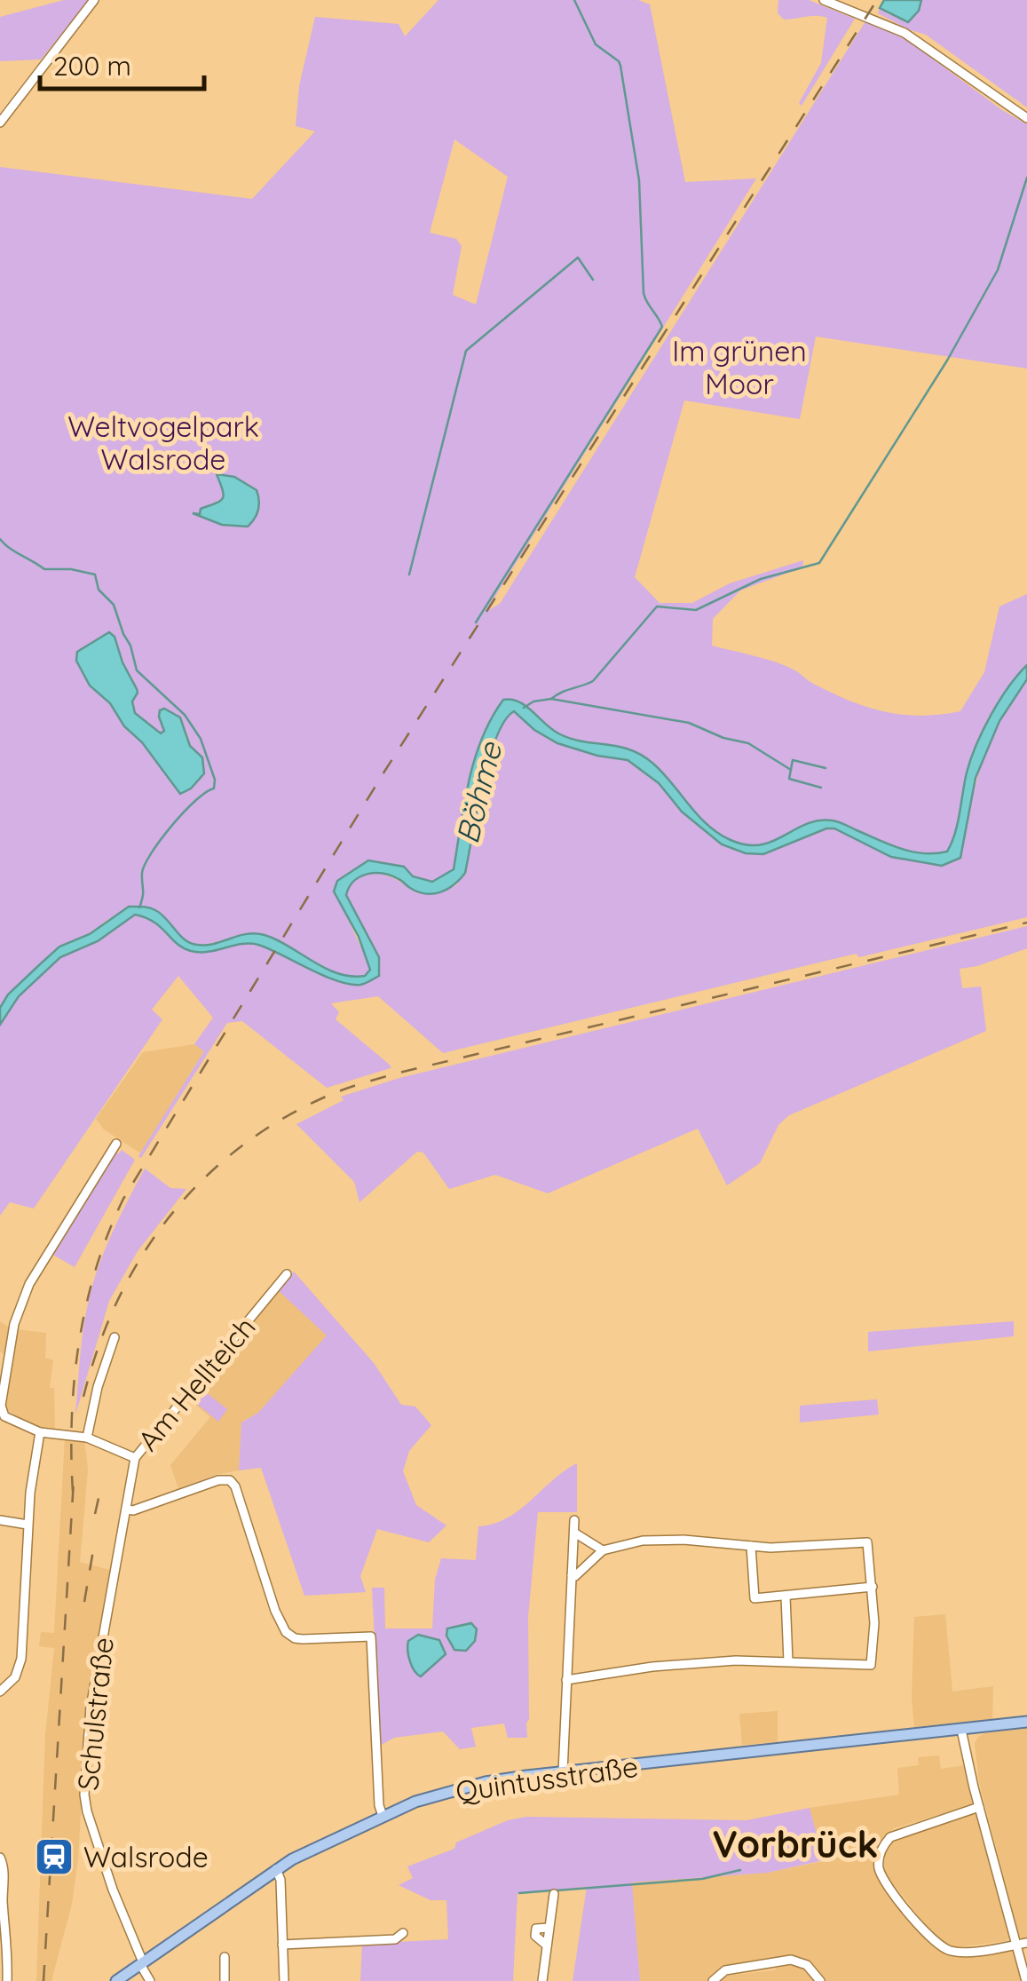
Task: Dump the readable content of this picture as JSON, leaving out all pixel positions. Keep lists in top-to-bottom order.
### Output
{
  "streets": {
    "main road": ["Quintusstraße"],
    "street": ["Am Hellteich", "Schulstraße"]
  },
  "crossings": [
    ["Am Hellteich", "Schulstraße"],
    ["Schulstraße", "Quintusstraße"]
  ],
  "districts": ["Vorbrück"],
  "water": ["Böhme"],
  "parks": ["Im grünen Moor", "Weltvogelpark Walsrode"],
  "places": {
    "station": ["Walsrode"]
  },
  "scale_bar": "200 m"
}
